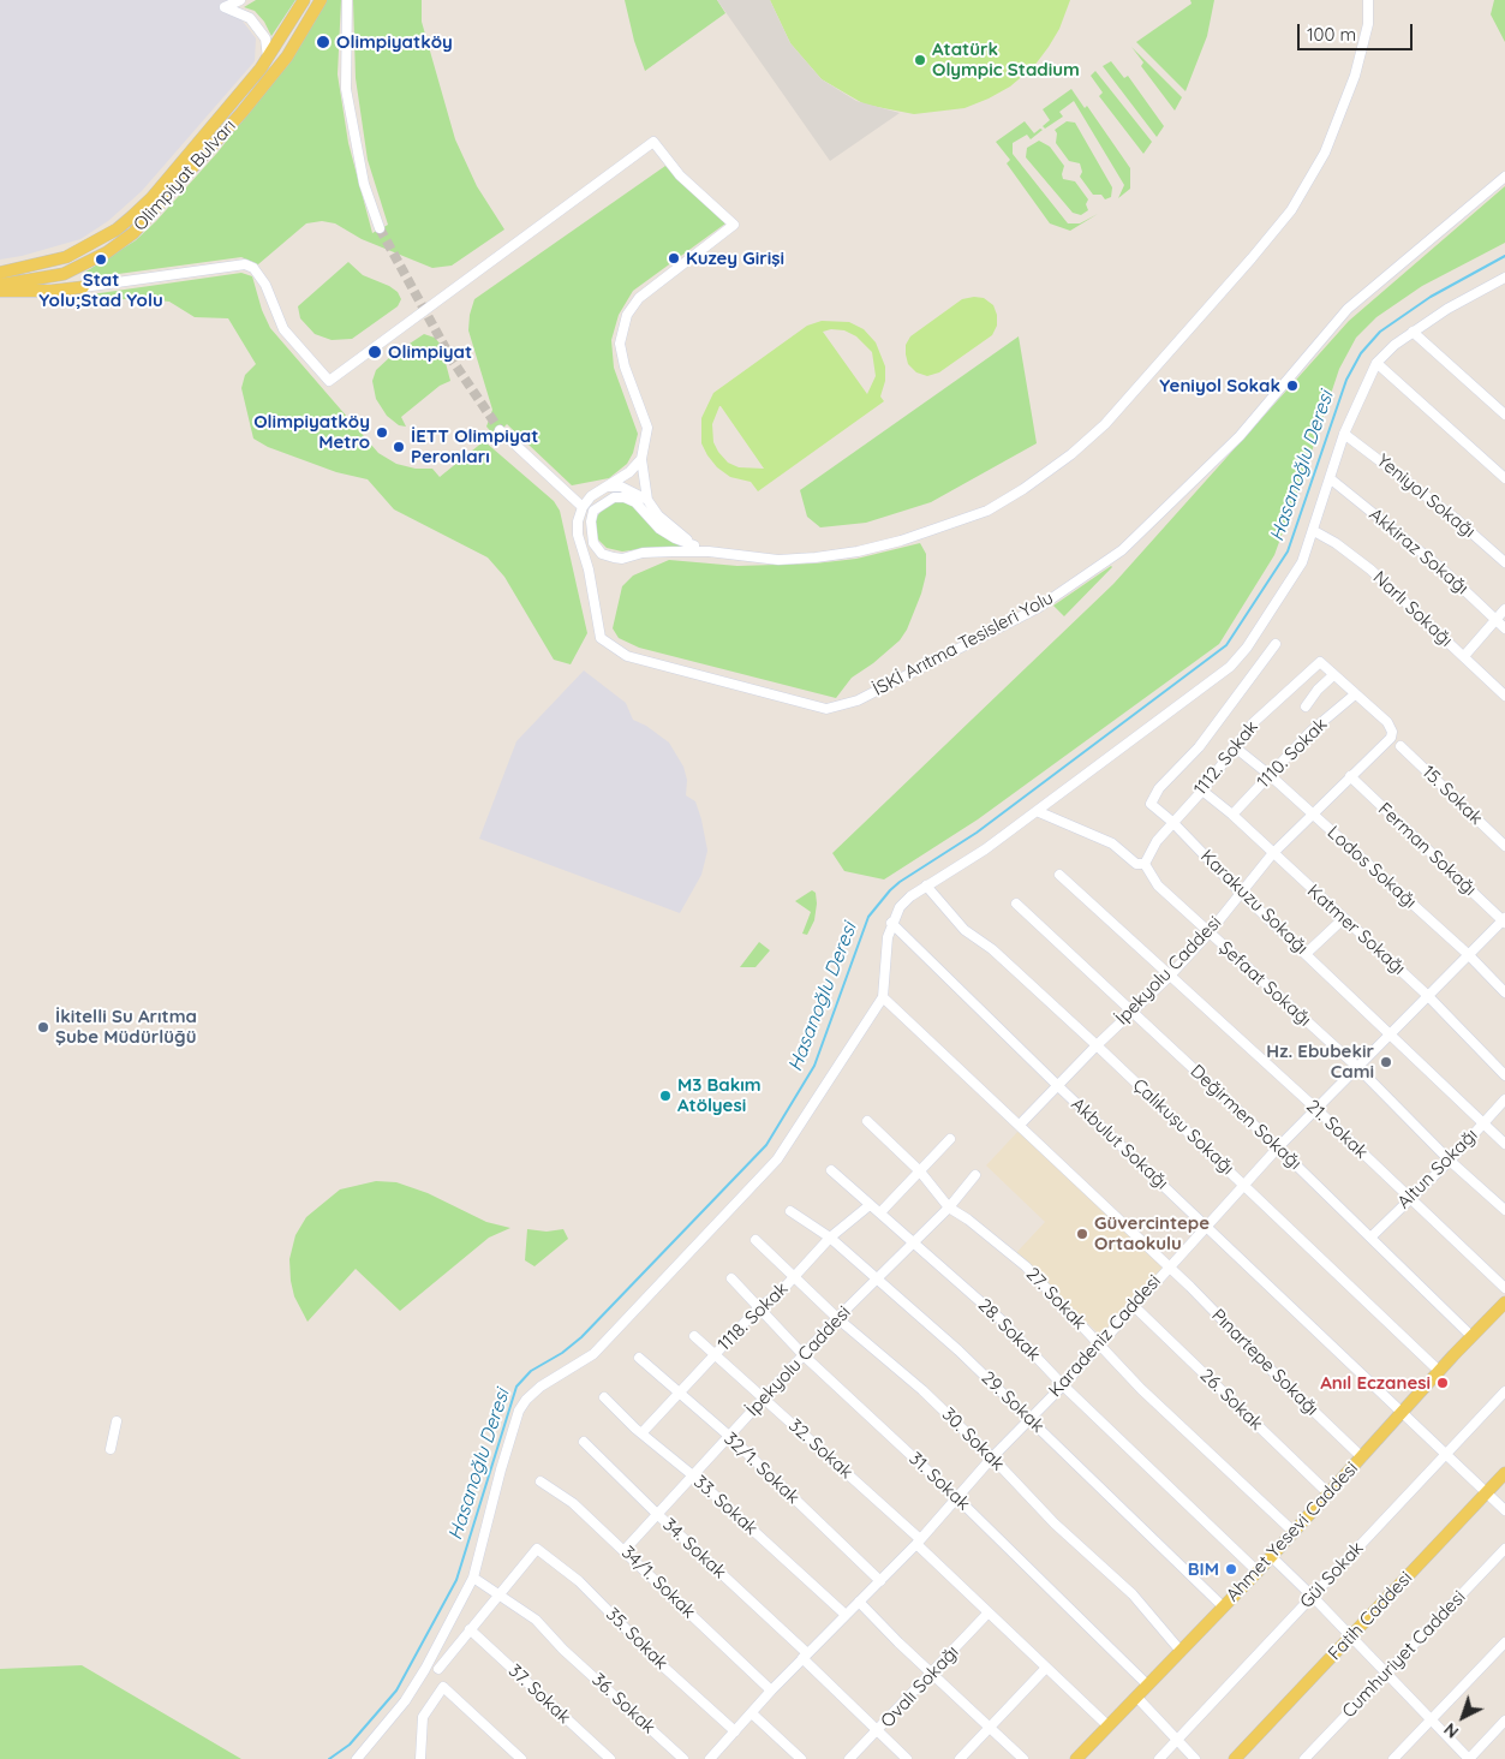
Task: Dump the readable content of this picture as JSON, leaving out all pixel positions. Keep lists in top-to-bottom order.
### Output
{
  "streets": {
    "main road": ["Olimpiyat Bulvarı", "Ahmet Yesevi Caddesi", "Fatih Caddesi"],
    "street": [
      "Yeniyol Sokağı",
      "Akkiraz Sokağı",
      "Narlı Sokağı",
      "İSKİ Arıtma Tesisleri Yolu",
      "1110. Sokak",
      "1112. Sokak",
      "15. Sokak",
      "Ferman Sokağı",
      "Lodos Sokağı",
      "Karakuzu Sokağı",
      "Katmer Sokağı",
      "İpekyolu Caddesi",
      "Şefaat Sokağı",
      "Değirmen Sokağı",
      "Çalıkuşu Sokağı",
      "21. Sokak",
      "Akbulut Sokağı",
      "Altun Sokağı",
      "27. Sokak",
      "1118. Sokak",
      "28. Sokak",
      "Karadeniz Caddesi",
      "Pınartepe Sokağı",
      "26. Sokak",
      "29. Sokak",
      "30. Sokak",
      "32. Sokak",
      "32/1. Sokak",
      "31. Sokak",
      "33. Sokak",
      "34. Sokak",
      "Gül Sokak",
      "34/1. Sokak",
      "35. Sokak",
      "Cumhuriyet Caddesi",
      "Ovalı Sokağı",
      "37. Sokak",
      "36. Sokak"
    ]
  },
  "crossings": [
    ["1110. Sokak", "Lodos Sokağı"],
    ["1110. Sokak", "Katmer Sokağı"],
    ["1110. Sokak", "İpekyolu Caddesi"],
    ["1112. Sokak", "Lodos Sokağı"],
    ["1112. Sokak", "Karakuzu Sokağı"],
    ["1112. Sokak", "Katmer Sokağı"],
    ["1112. Sokak", "Şefaat Sokağı"],
    ["Ferman Sokağı", "İpekyolu Caddesi"],
    ["Ferman Sokağı", "Karadeniz Caddesi"],
    ["Lodos Sokağı", "İpekyolu Caddesi"],
    ["Lodos Sokağı", "Karadeniz Caddesi"],
    ["Karakuzu Sokağı", "İpekyolu Caddesi"],
    ["Karakuzu Sokağı", "Altun Sokağı"],
    ["Karakuzu Sokağı", "Karadeniz Caddesi"],
    ["Katmer Sokağı", "İpekyolu Caddesi"],
    ["Katmer Sokağı", "Karadeniz Caddesi"],
    ["İpekyolu Caddesi", "Şefaat Sokağı"],
    ["İpekyolu Caddesi", "Değirmen Sokağı"],
    ["İpekyolu Caddesi", "Çalıkuşu Sokağı"],
    ["İpekyolu Caddesi", "21. Sokak"],
    ["İpekyolu Caddesi", "Akbulut Sokağı"],
    ["İpekyolu Caddesi", "27. Sokak"],
    ["İpekyolu Caddesi", "28. Sokak"],
    ["İpekyolu Caddesi", "Pınartepe Sokağı"],
    ["İpekyolu Caddesi", "29. Sokak"],
    ["İpekyolu Caddesi", "30. Sokak"],
    ["İpekyolu Caddesi", "32. Sokak"],
    ["İpekyolu Caddesi", "32/1. Sokak"],
    ["İpekyolu Caddesi", "31. Sokak"],
    ["İpekyolu Caddesi", "33. Sokak"],
    ["İpekyolu Caddesi", "34. Sokak"],
    ["İpekyolu Caddesi", "34/1. Sokak"],
    ["Şefaat Sokağı", "Altun Sokağı"],
    ["Şefaat Sokağı", "Karadeniz Caddesi"],
    ["Değirmen Sokağı", "Altun Sokağı"],
    ["Değirmen Sokağı", "Karadeniz Caddesi"],
    ["Değirmen Sokağı", "Ahmet Yesevi Caddesi"],
    ["Çalıkuşu Sokağı", "Karadeniz Caddesi"],
    ["Çalıkuşu Sokağı", "Ahmet Yesevi Caddesi"],
    ["21. Sokak", "Altun Sokağı"],
    ["21. Sokak", "Karadeniz Caddesi"],
    ["Akbulut Sokağı", "Karadeniz Caddesi"],
    ["Akbulut Sokağı", "Ahmet Yesevi Caddesi"],
    ["Akbulut Sokağı", "Gül Sokak"],
    ["Akbulut Sokağı", "Fatih Caddesi"],
    ["27. Sokak", "Karadeniz Caddesi"],
    ["27. Sokak", "Ahmet Yesevi Caddesi"],
    ["1118. Sokak", "28. Sokak"],
    ["1118. Sokak", "29. Sokak"],
    ["1118. Sokak", "30. Sokak"],
    ["1118. Sokak", "32. Sokak"],
    ["1118. Sokak", "32/1. Sokak"],
    ["1118. Sokak", "31. Sokak"],
    ["1118. Sokak", "33. Sokak"],
    ["28. Sokak", "Karadeniz Caddesi"],
    ["28. Sokak", "Ahmet Yesevi Caddesi"],
    ["Karadeniz Caddesi", "Pınartepe Sokağı"],
    ["Karadeniz Caddesi", "26. Sokak"],
    ["Karadeniz Caddesi", "29. Sokak"],
    ["Karadeniz Caddesi", "30. Sokak"],
    ["Karadeniz Caddesi", "32. Sokak"],
    ["Karadeniz Caddesi", "32/1. Sokak"],
    ["Karadeniz Caddesi", "31. Sokak"],
    ["Karadeniz Caddesi", "33. Sokak"],
    ["Karadeniz Caddesi", "34. Sokak"],
    ["Karadeniz Caddesi", "34/1. Sokak"],
    ["Karadeniz Caddesi", "35. Sokak"],
    ["Pınartepe Sokağı", "Ahmet Yesevi Caddesi"],
    ["26. Sokak", "Ahmet Yesevi Caddesi"],
    ["29. Sokak", "Ahmet Yesevi Caddesi"],
    ["30. Sokak", "Ahmet Yesevi Caddesi"],
    ["32. Sokak", "Ahmet Yesevi Caddesi"],
    ["32. Sokak", "Ovalı Sokağı"],
    ["31. Sokak", "Ahmet Yesevi Caddesi"],
    ["34. Sokak", "Ovalı Sokağı"],
    ["35. Sokak", "36. Sokak"]
  ],
  "water": ["Hasanoğlu Deresi"],
  "places": [
    "Olimpiyatköy",
    "Atatürk Olympic Stadium",
    "Kuzey Girişi",
    "Stat Yolu;Stad Yolu",
    "Olimpiyat",
    "Yeniyol Sokak",
    "Olimpiyatköy Metro",
    "İETT Olimpiyat Peronları",
    "İkitelli Su Arıtma Şube Müdürlüğü",
    "Hz. Ebubekir Cami",
    "M3 Bakım Atölyesi",
    "Güvercintepe Ortaokulu",
    "Anıl Eczanesi",
    "BIM"
  ],
  "scale_bar": "100 m",
  "north": "bottom left"
}
